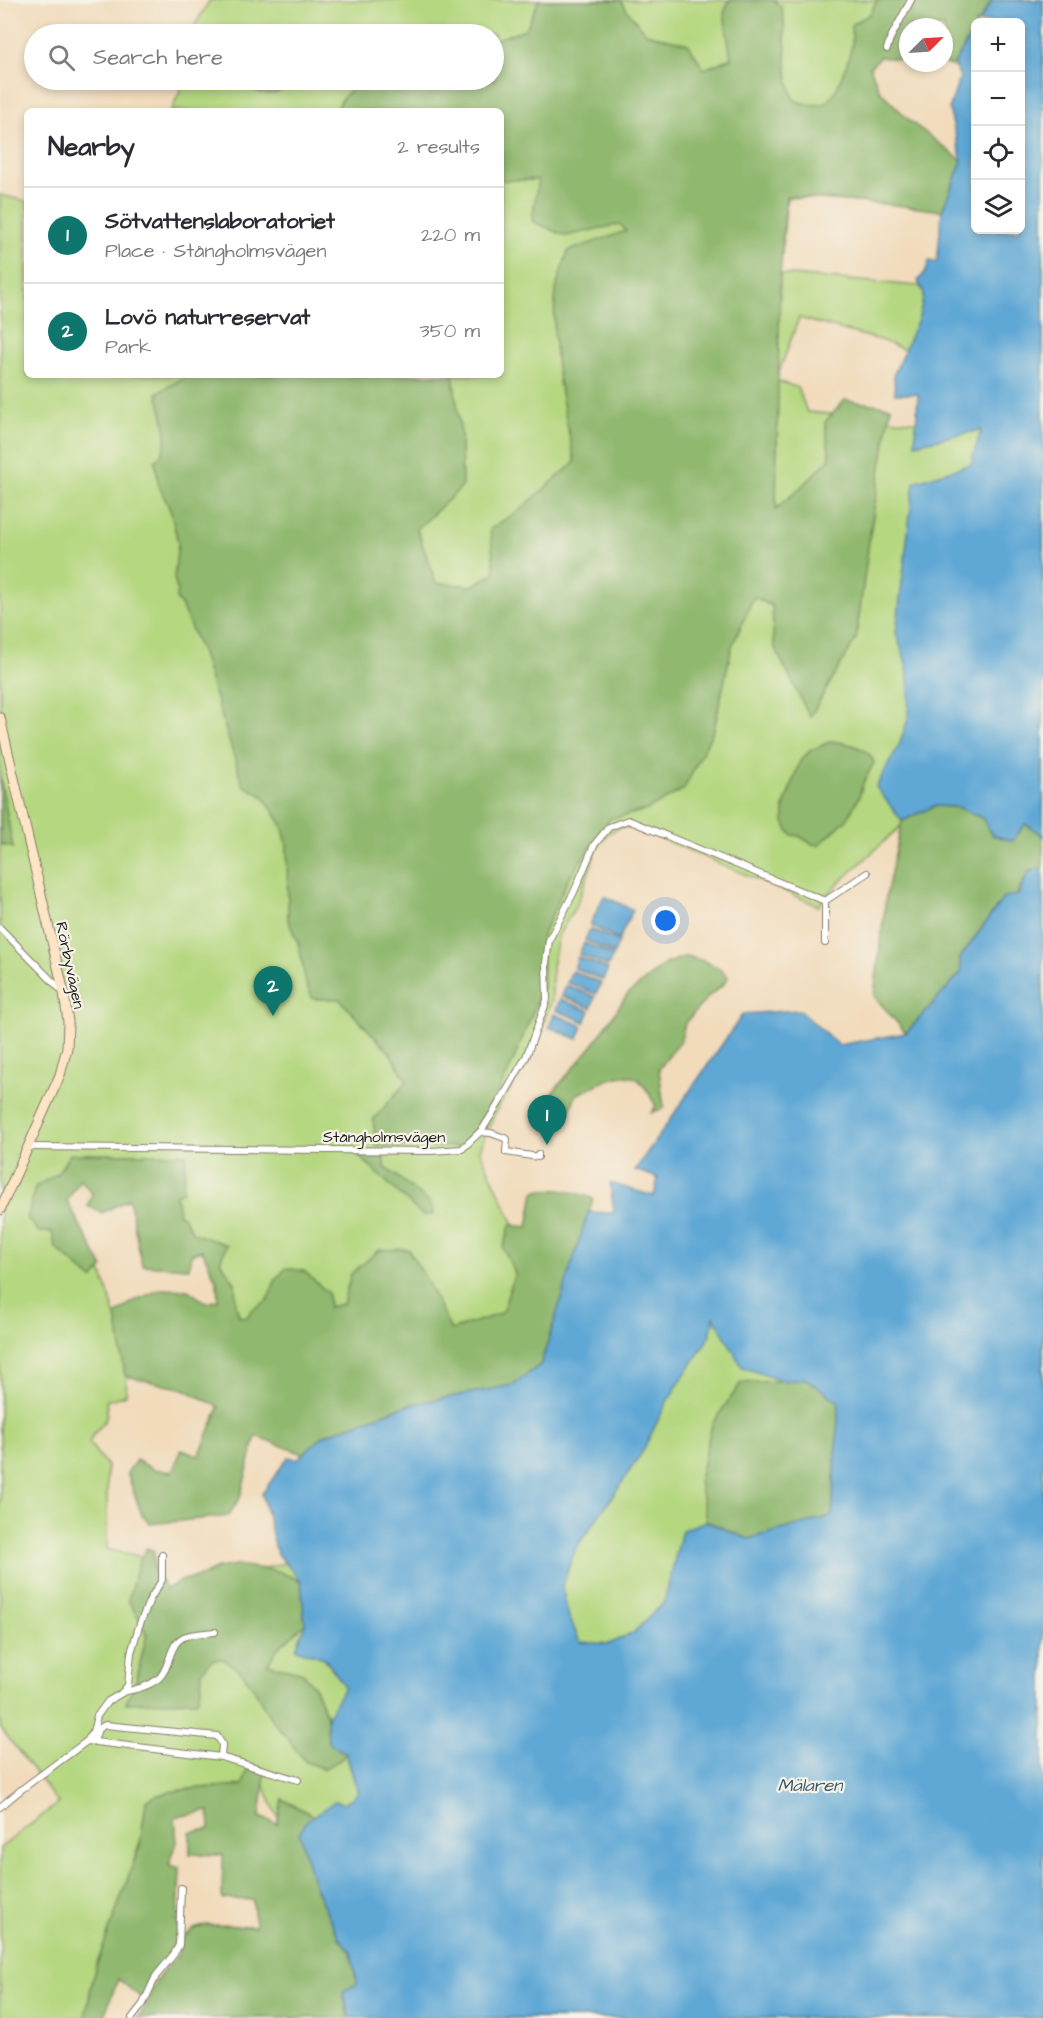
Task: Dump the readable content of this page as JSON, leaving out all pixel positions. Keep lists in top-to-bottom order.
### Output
{
  "streets": {
    "street": ["Rörbyvägen", "Stångholmsvägen"]
  },
  "crossings": [
    ["Rörbyvägen", "Stångholmsvägen"]
  ],
  "water": ["Mälaren"],
  "north": "top right",
  "page": {
    "map_buttons": ["+", "−"],
    "search": "Search here",
    "heading": ["Nearby", "2 results"],
    "list": [
      {
        "mark": "1",
        "name": "Sötvattenslaboratoriet",
        "note": "Place · Stångholmsvägen",
        "value": "220 m"
      },
      {
        "mark": "2",
        "name": "Lovö naturreservat",
        "note": "Park",
        "value": "350 m"
      }
    ],
    "pins": ["2", "1"]
  }
}
